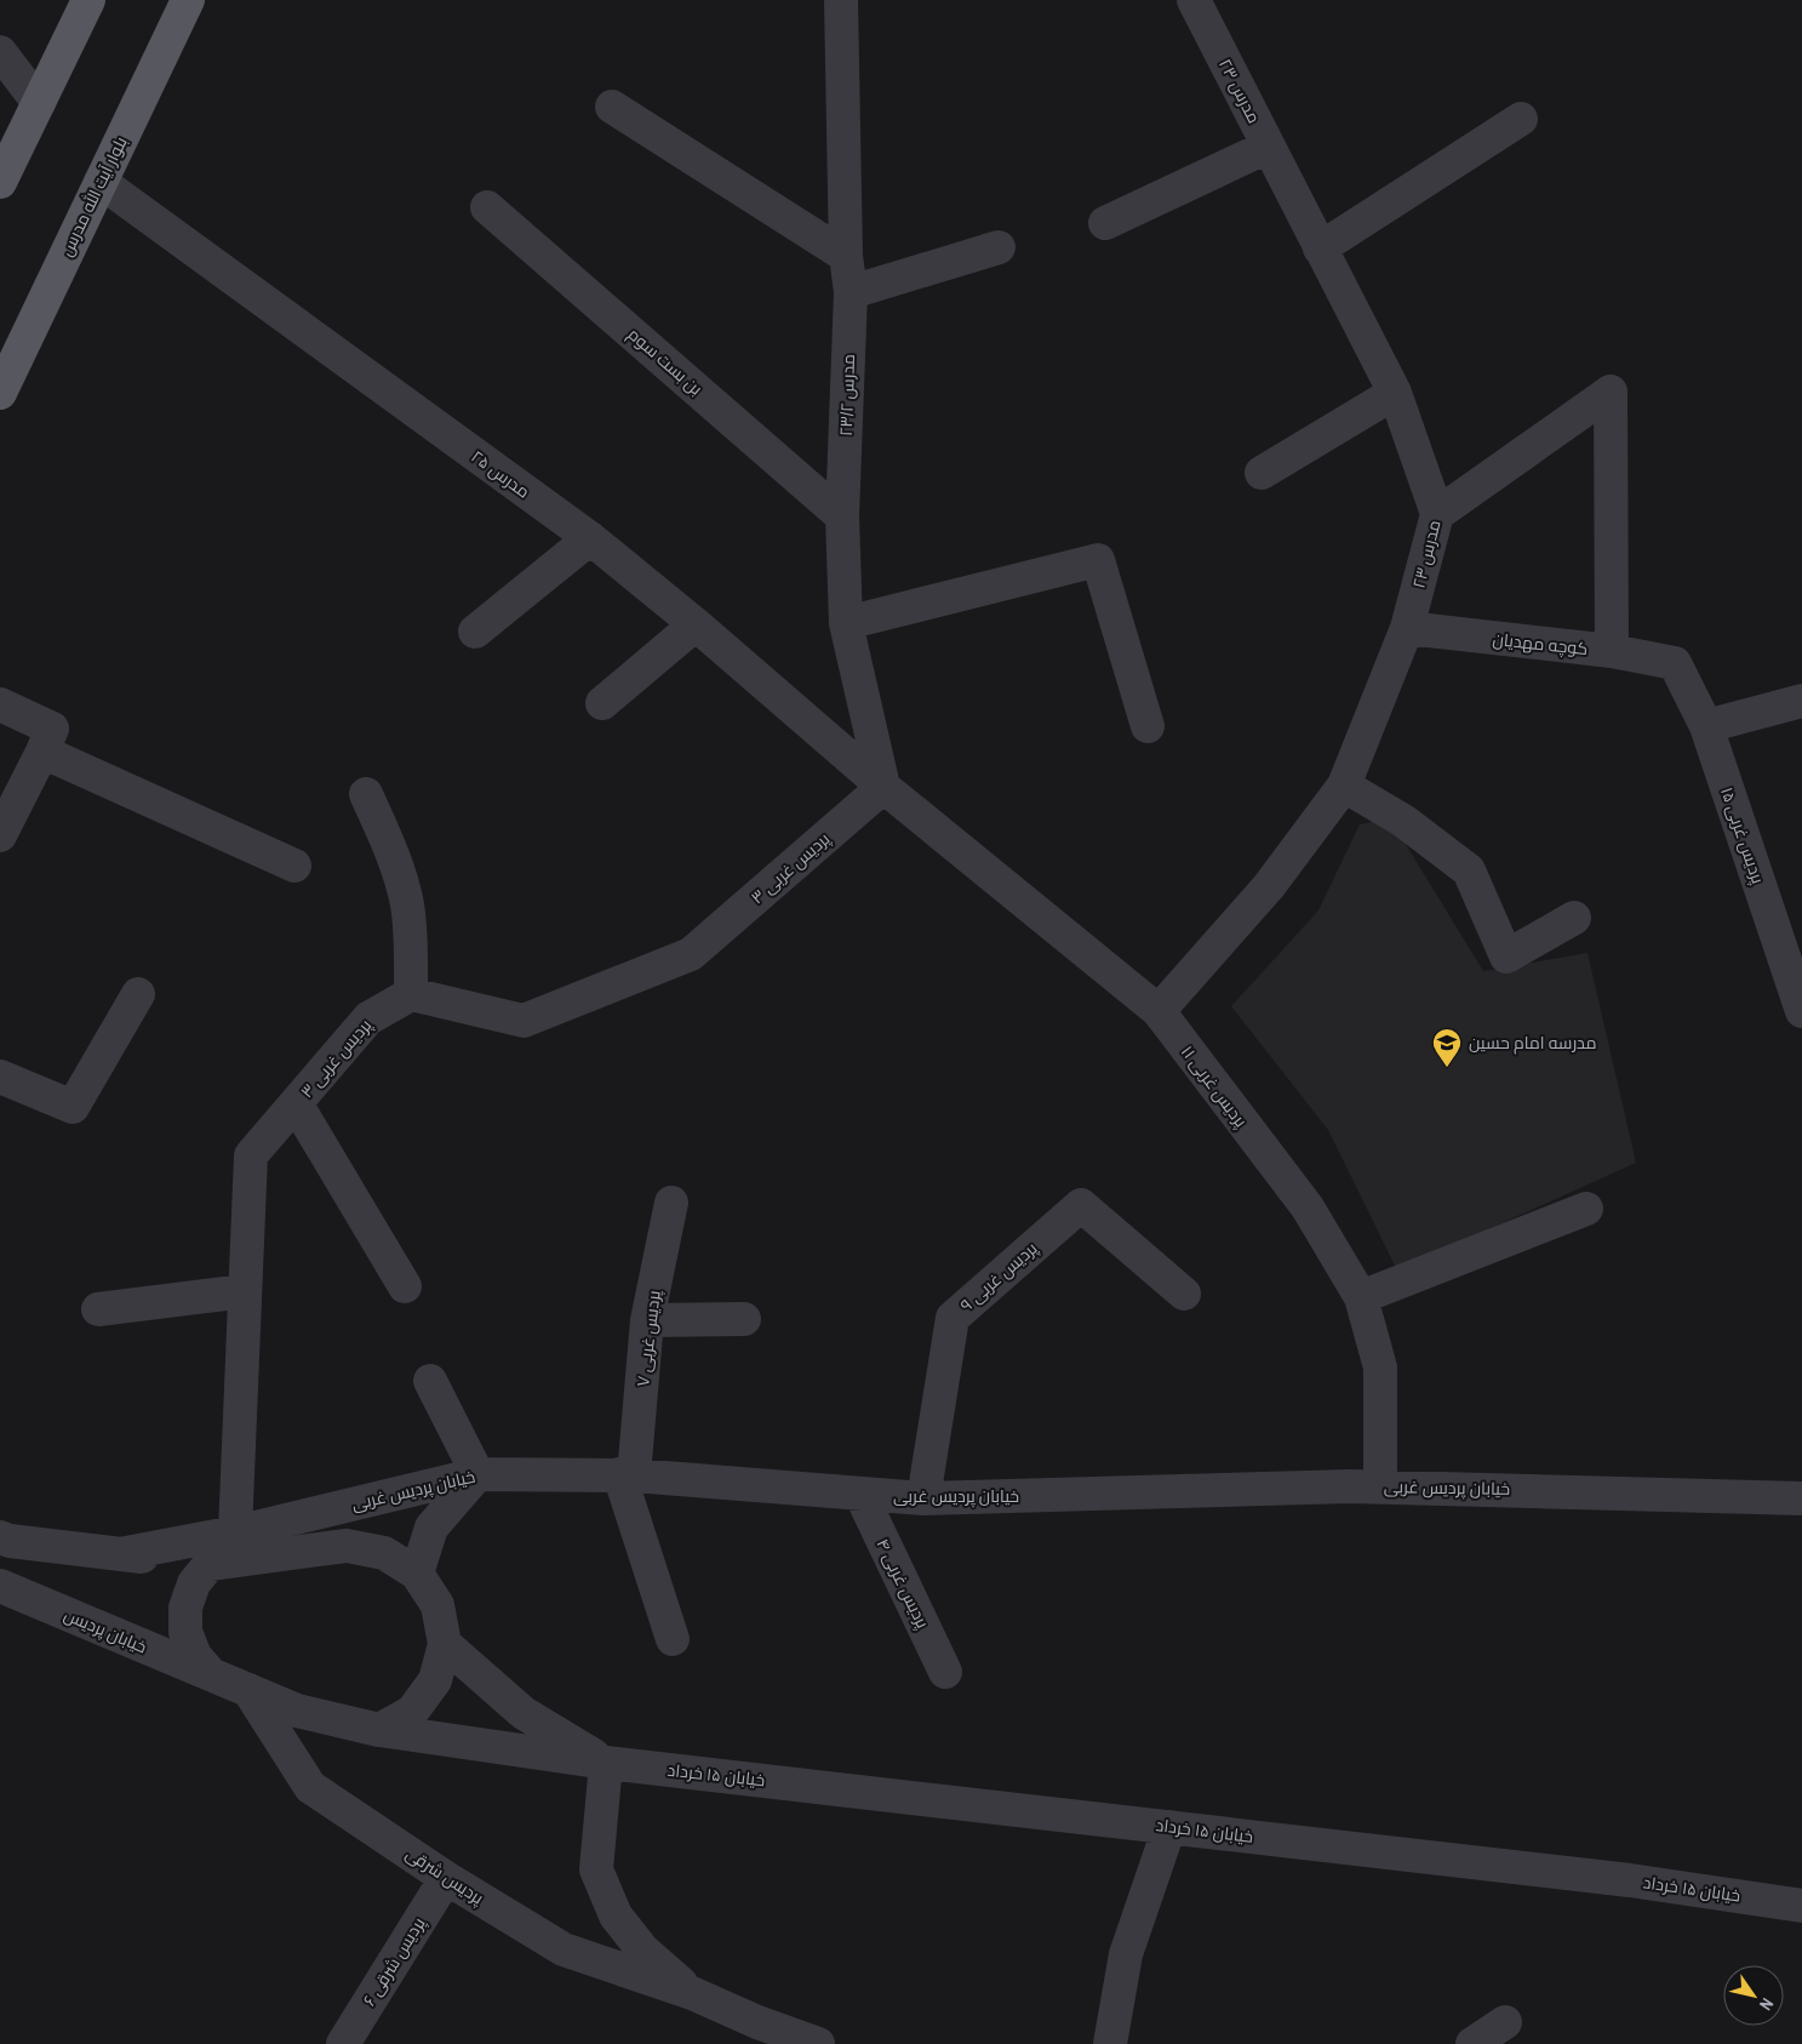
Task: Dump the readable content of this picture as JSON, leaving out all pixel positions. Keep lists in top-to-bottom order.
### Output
{
  "streets": {
    "main road": ["بلوار آیت الله مدرس"],
    "street": [
      "مدرس ۲۳",
      "بن بست سوم",
      "مدرس ۲۳/۲",
      "مدرس ۲۵",
      "کوچه مهدیان",
      "پردیس غربی ۱۵",
      "پردیس غربی ۳",
      "پردیس غربی ۱۱",
      "پردیس غربی ۹",
      "پردیس غربی ۷",
      "خیابان پردیس غربی",
      "پردیس غربی ۴",
      "خیابان پردیس",
      "خیابان ۱۵ خرداد",
      "پردیس شرقی",
      "پردیس شرقی ۶"
    ]
  },
  "crossings": [
    ["مدرس ۲۳", "کوچه مهدیان"],
    ["مدرس ۲۳", "پردیس غربی ۱۱"],
    ["بلوار آیت الله مدرس", "مدرس ۲۵"],
    ["بن بست سوم", "مدرس ۲۳/۲"],
    ["مدرس ۲۳/۲", "مدرس ۲۵"],
    ["مدرس ۲۳/۲", "پردیس غربی ۳"],
    ["مدرس ۲۳/۲", "پردیس غربی ۱۱"],
    ["مدرس ۲۵", "پردیس غربی ۳"],
    ["مدرس ۲۵", "پردیس غربی ۱۱"],
    ["کوچه مهدیان", "پردیس غربی ۱۵"],
    ["پردیس غربی ۳", "پردیس غربی ۱۱"],
    ["پردیس غربی ۳", "خیابان پردیس غربی"],
    ["پردیس غربی ۱۱", "خیابان پردیس غربی"],
    ["پردیس غربی ۹", "خیابان پردیس غربی"],
    ["پردیس غربی ۷", "خیابان پردیس غربی"],
    ["خیابان پردیس غربی", "پردیس غربی ۴"],
    ["خیابان پردیس", "خیابان ۱۵ خرداد"],
    ["خیابان پردیس", "پردیس شرقی"],
    ["پردیس شرقی", "پردیس شرقی ۶"]
  ],
  "places": {
    "school or university": ["مدرسه امام حسین"]
  },
  "north": "bottom right"
}
